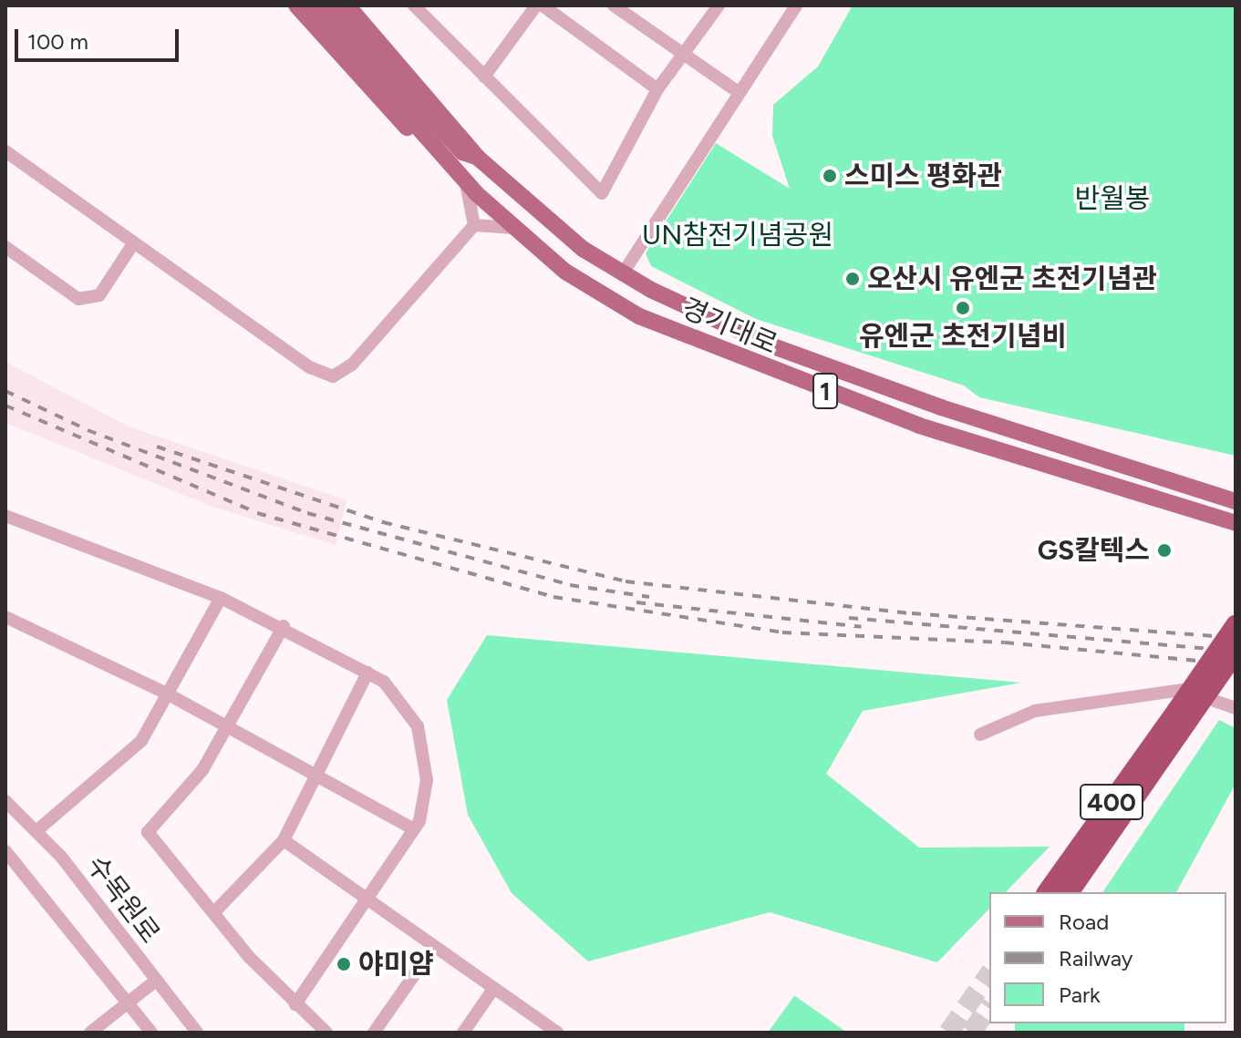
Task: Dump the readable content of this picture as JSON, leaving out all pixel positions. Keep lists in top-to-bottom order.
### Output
{
  "streets": {
    "highway": ["400"],
    "main road": ["경기대로", "1"],
    "street": ["수목원로"]
  },
  "parks": ["반월봉", "UN참전기념공원"],
  "places": [
    "스미스 평화관",
    "오산시 유엔군 초전기념관",
    "유엔군 초전기념비",
    "GS칼텍스",
    "야미얌"
  ],
  "legend": ["Road", "Railway", "Park"],
  "scale_bar": "100 m"
}
